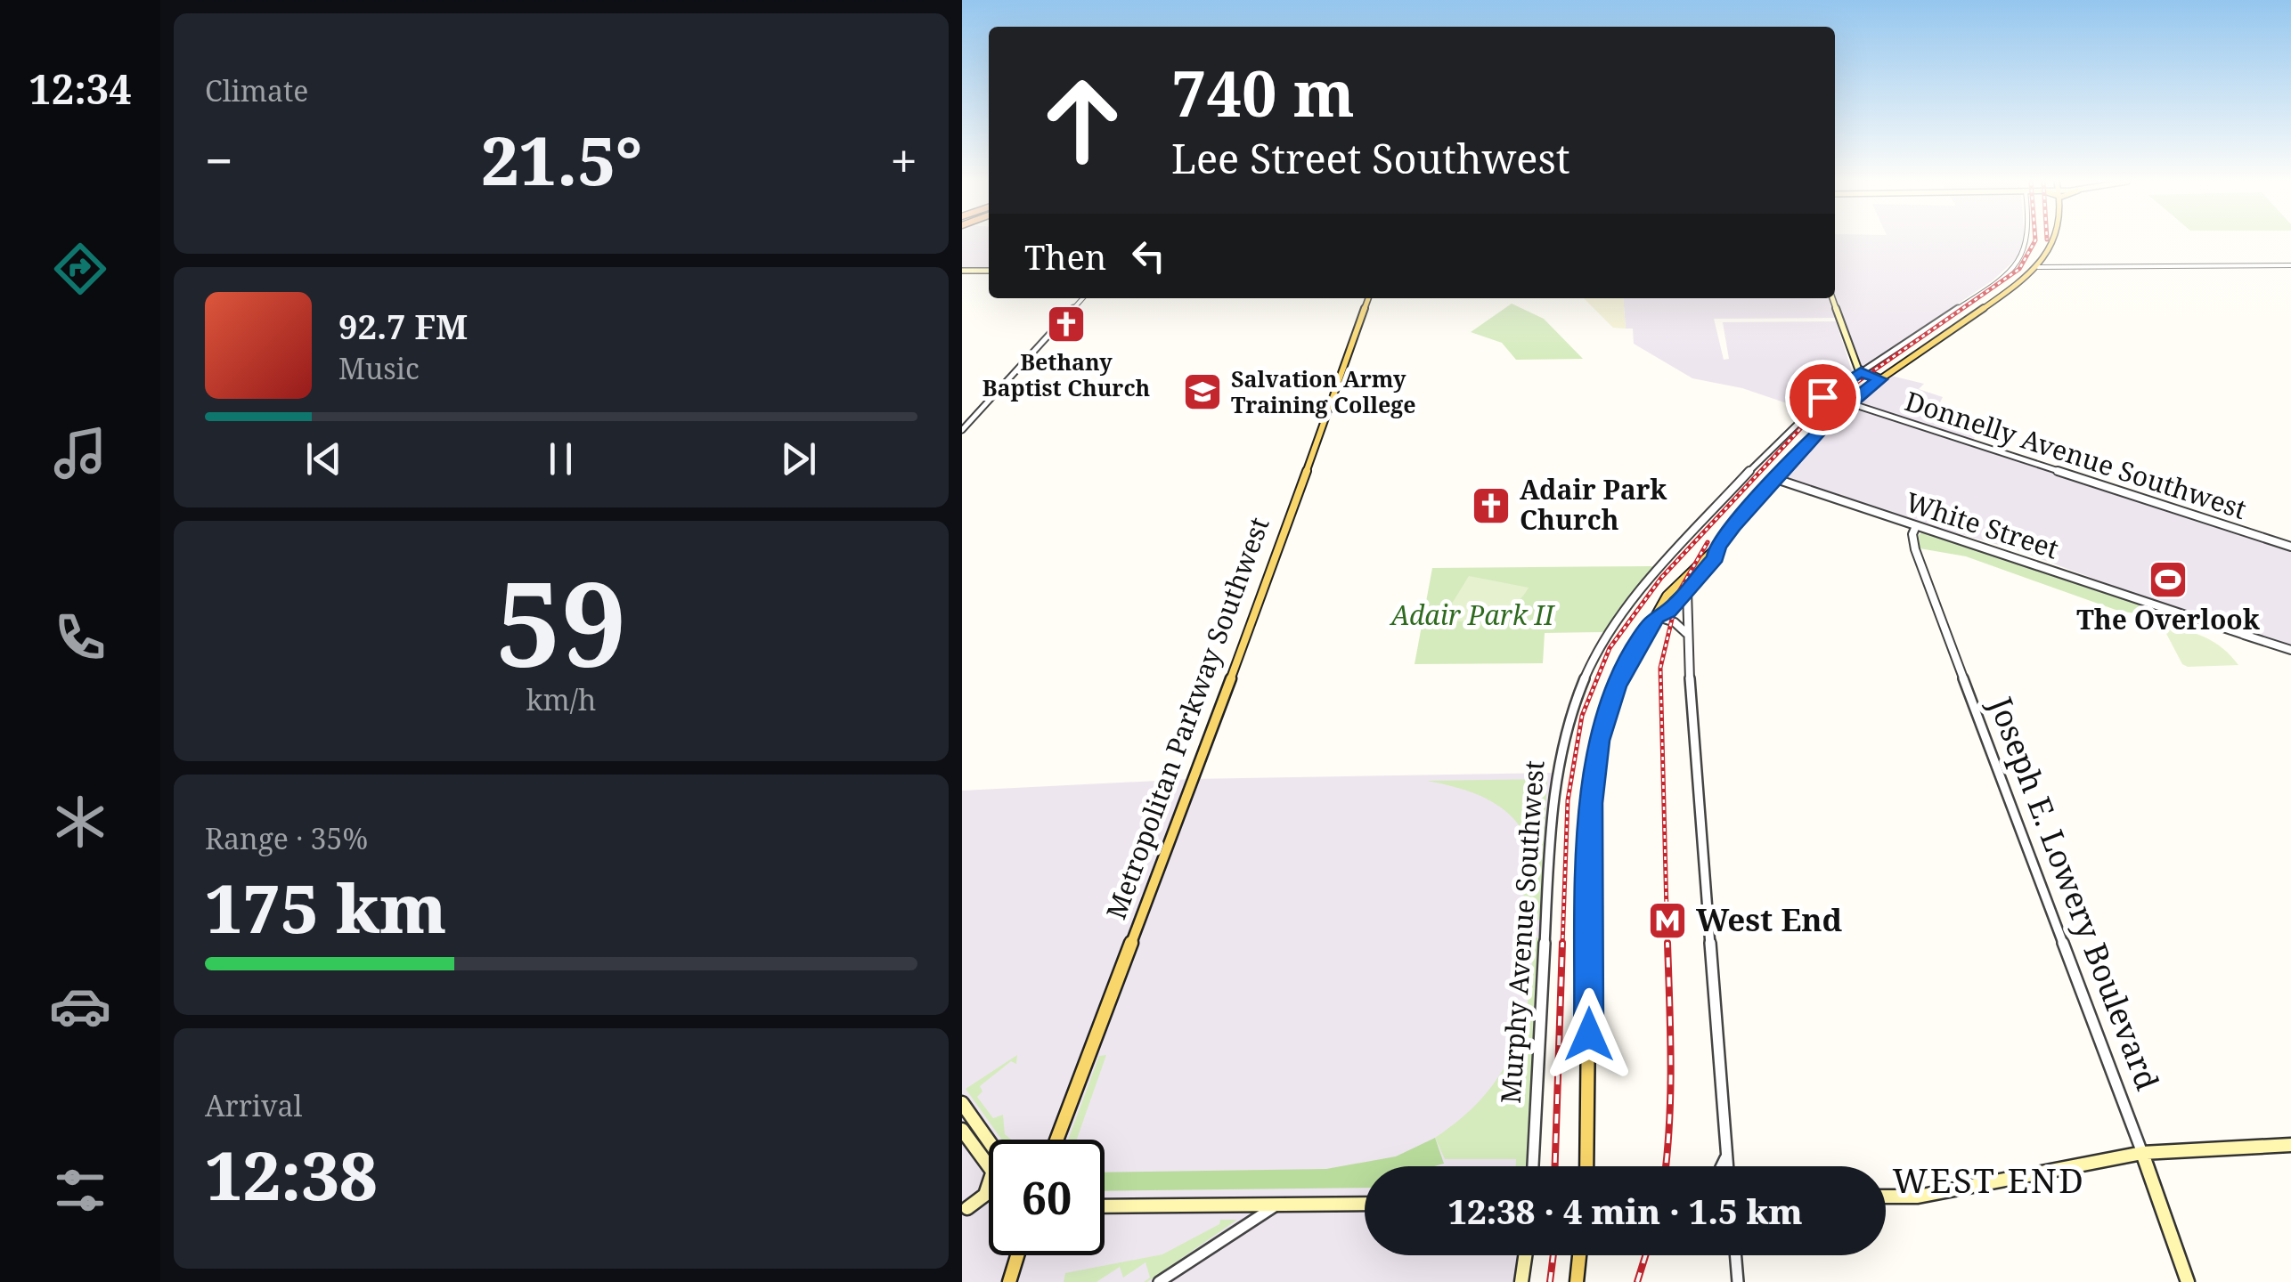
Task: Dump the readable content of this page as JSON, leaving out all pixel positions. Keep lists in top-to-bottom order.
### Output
{
  "streets": {
    "main road": ["Metropolitan Parkway Southwest", "Joseph E. Lowery Boulevard"],
    "street": ["Donnelly Avenue Southwest", "White Street", "Murphy Avenue Southwest"]
  },
  "districts": ["WEST END"],
  "parks": ["Adair Park II"],
  "places": {
    "church": ["Bethany Baptist Church", "Adair Park Church"],
    "school or university": ["Salvation Army Training College"],
    "sports": ["The Overlook"],
    "metro station": ["West End"]
  },
  "page": {
    "tabs": "12:34",
    "tile": [
      "Climate",
      ["59", "km/h"],
      ["Range · 35%", "175 km"],
      ["Arrival", "12:38"]
    ],
    "turn": ["740 m", "Lee Street Southwest"],
    "heat": ["−", "21.5°", "+"],
    "then": "Then",
    "song": ["92.7 FM", "Music"],
    "limit": "60",
    "trip": "12:38 · 4 min · 1.5 km"
  }
}
